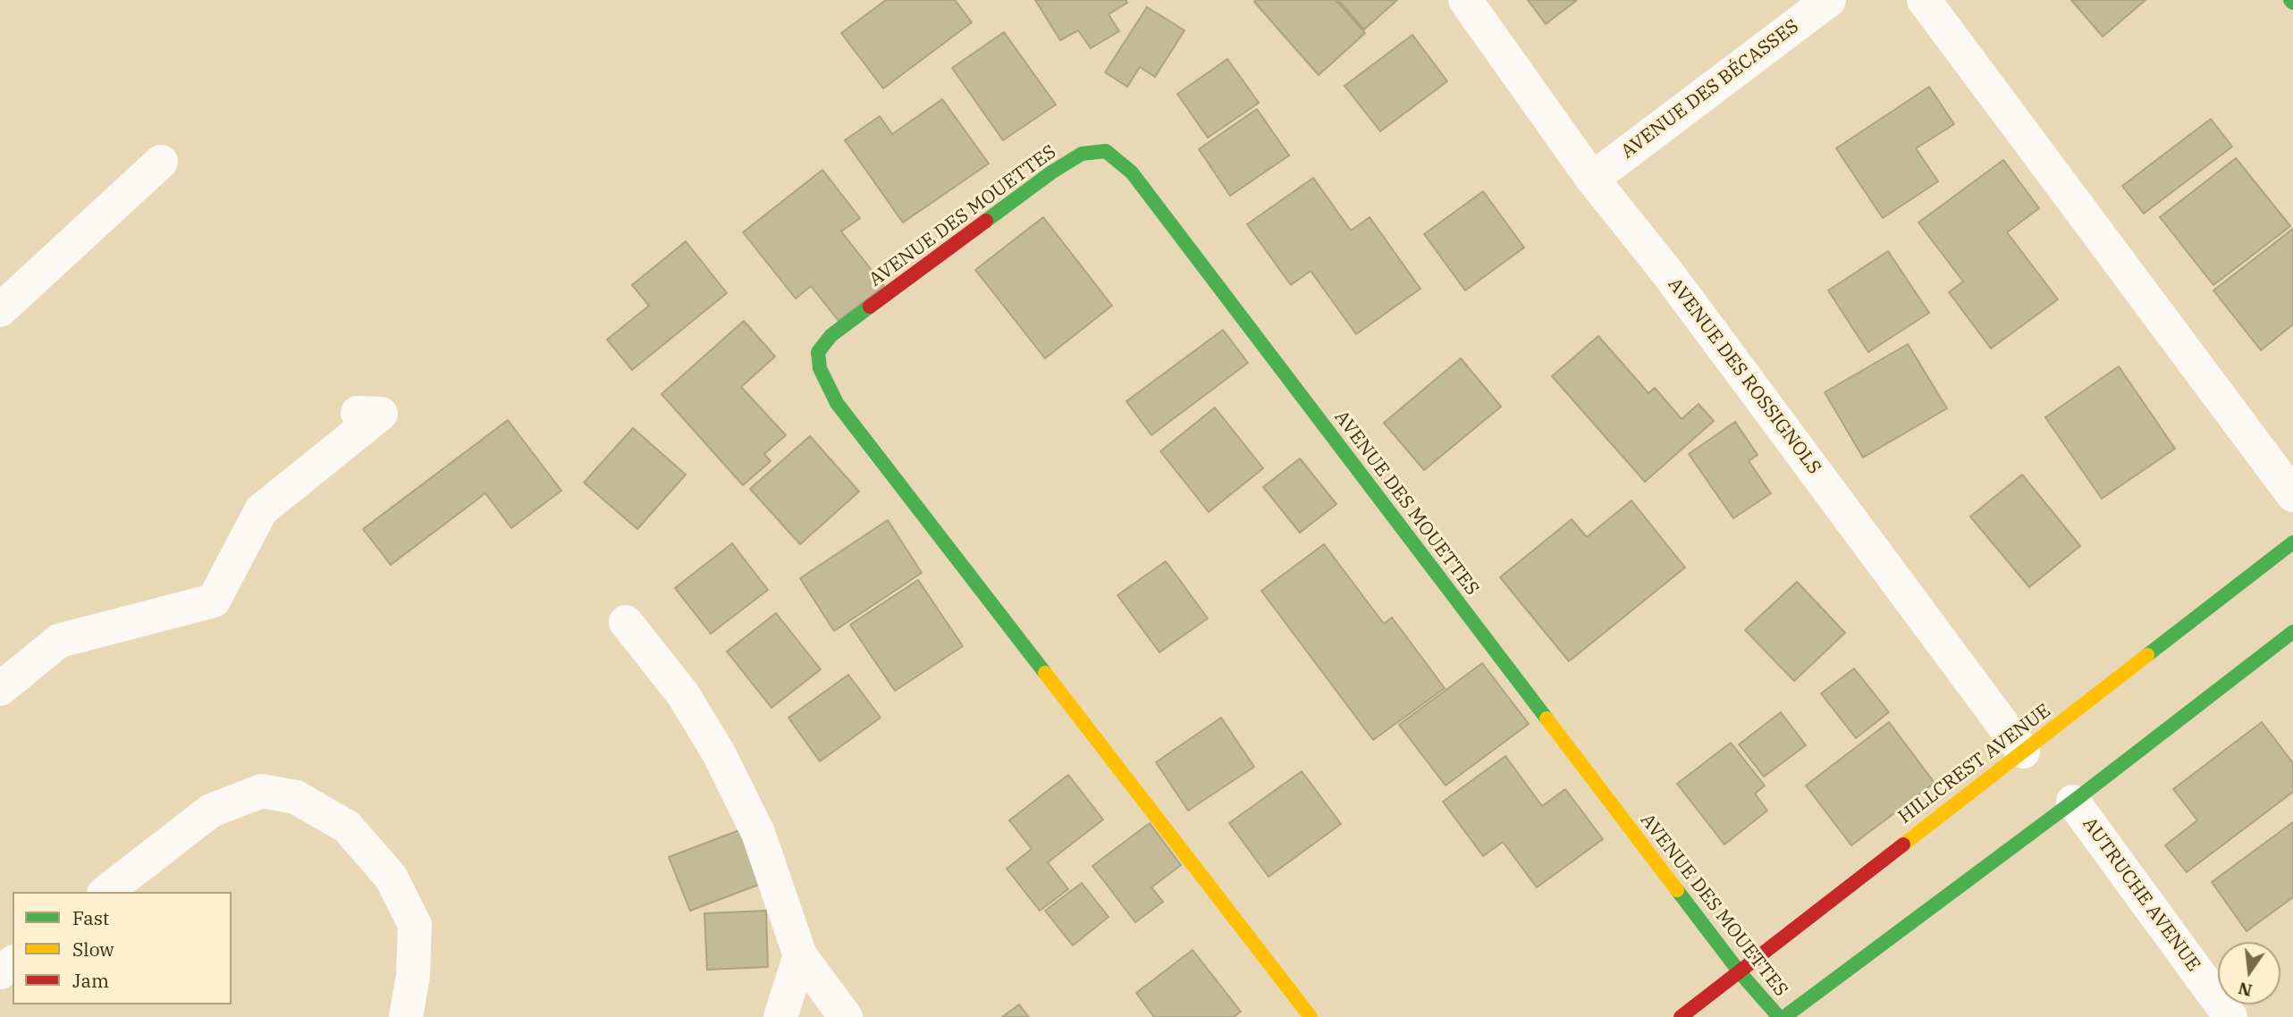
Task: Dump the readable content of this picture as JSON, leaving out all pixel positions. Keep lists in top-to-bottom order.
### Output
{
  "streets": {
    "street": [
      "AVENUE DES BÉCASSES",
      "AVENUE DES MOUETTES",
      "AVENUE DES ROSSIGNOLS",
      "HILLCREST AVENUE",
      "AUTRUCHE AVENUE"
    ]
  },
  "crossings": [
    ["AVENUE DES BÉCASSES", "AVENUE DES ROSSIGNOLS"],
    ["AVENUE DES MOUETTES", "HILLCREST AVENUE"],
    ["AVENUE DES ROSSIGNOLS", "HILLCREST AVENUE"]
  ],
  "legend": ["Fast", "Slow", "Jam"],
  "north": "bottom"
}
